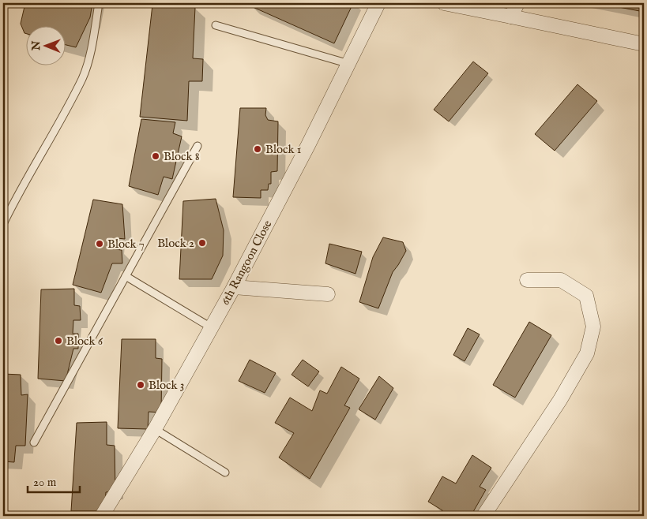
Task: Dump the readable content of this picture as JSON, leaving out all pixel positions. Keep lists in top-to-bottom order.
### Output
{
  "streets": {
    "street": ["6th Rangoon Close"]
  },
  "places": [
    "Block 1",
    "Block 8",
    "Block 2",
    "Block 7",
    "Block 6",
    "Block 3"
  ],
  "scale_bar": "20 m",
  "north": "left"
}
